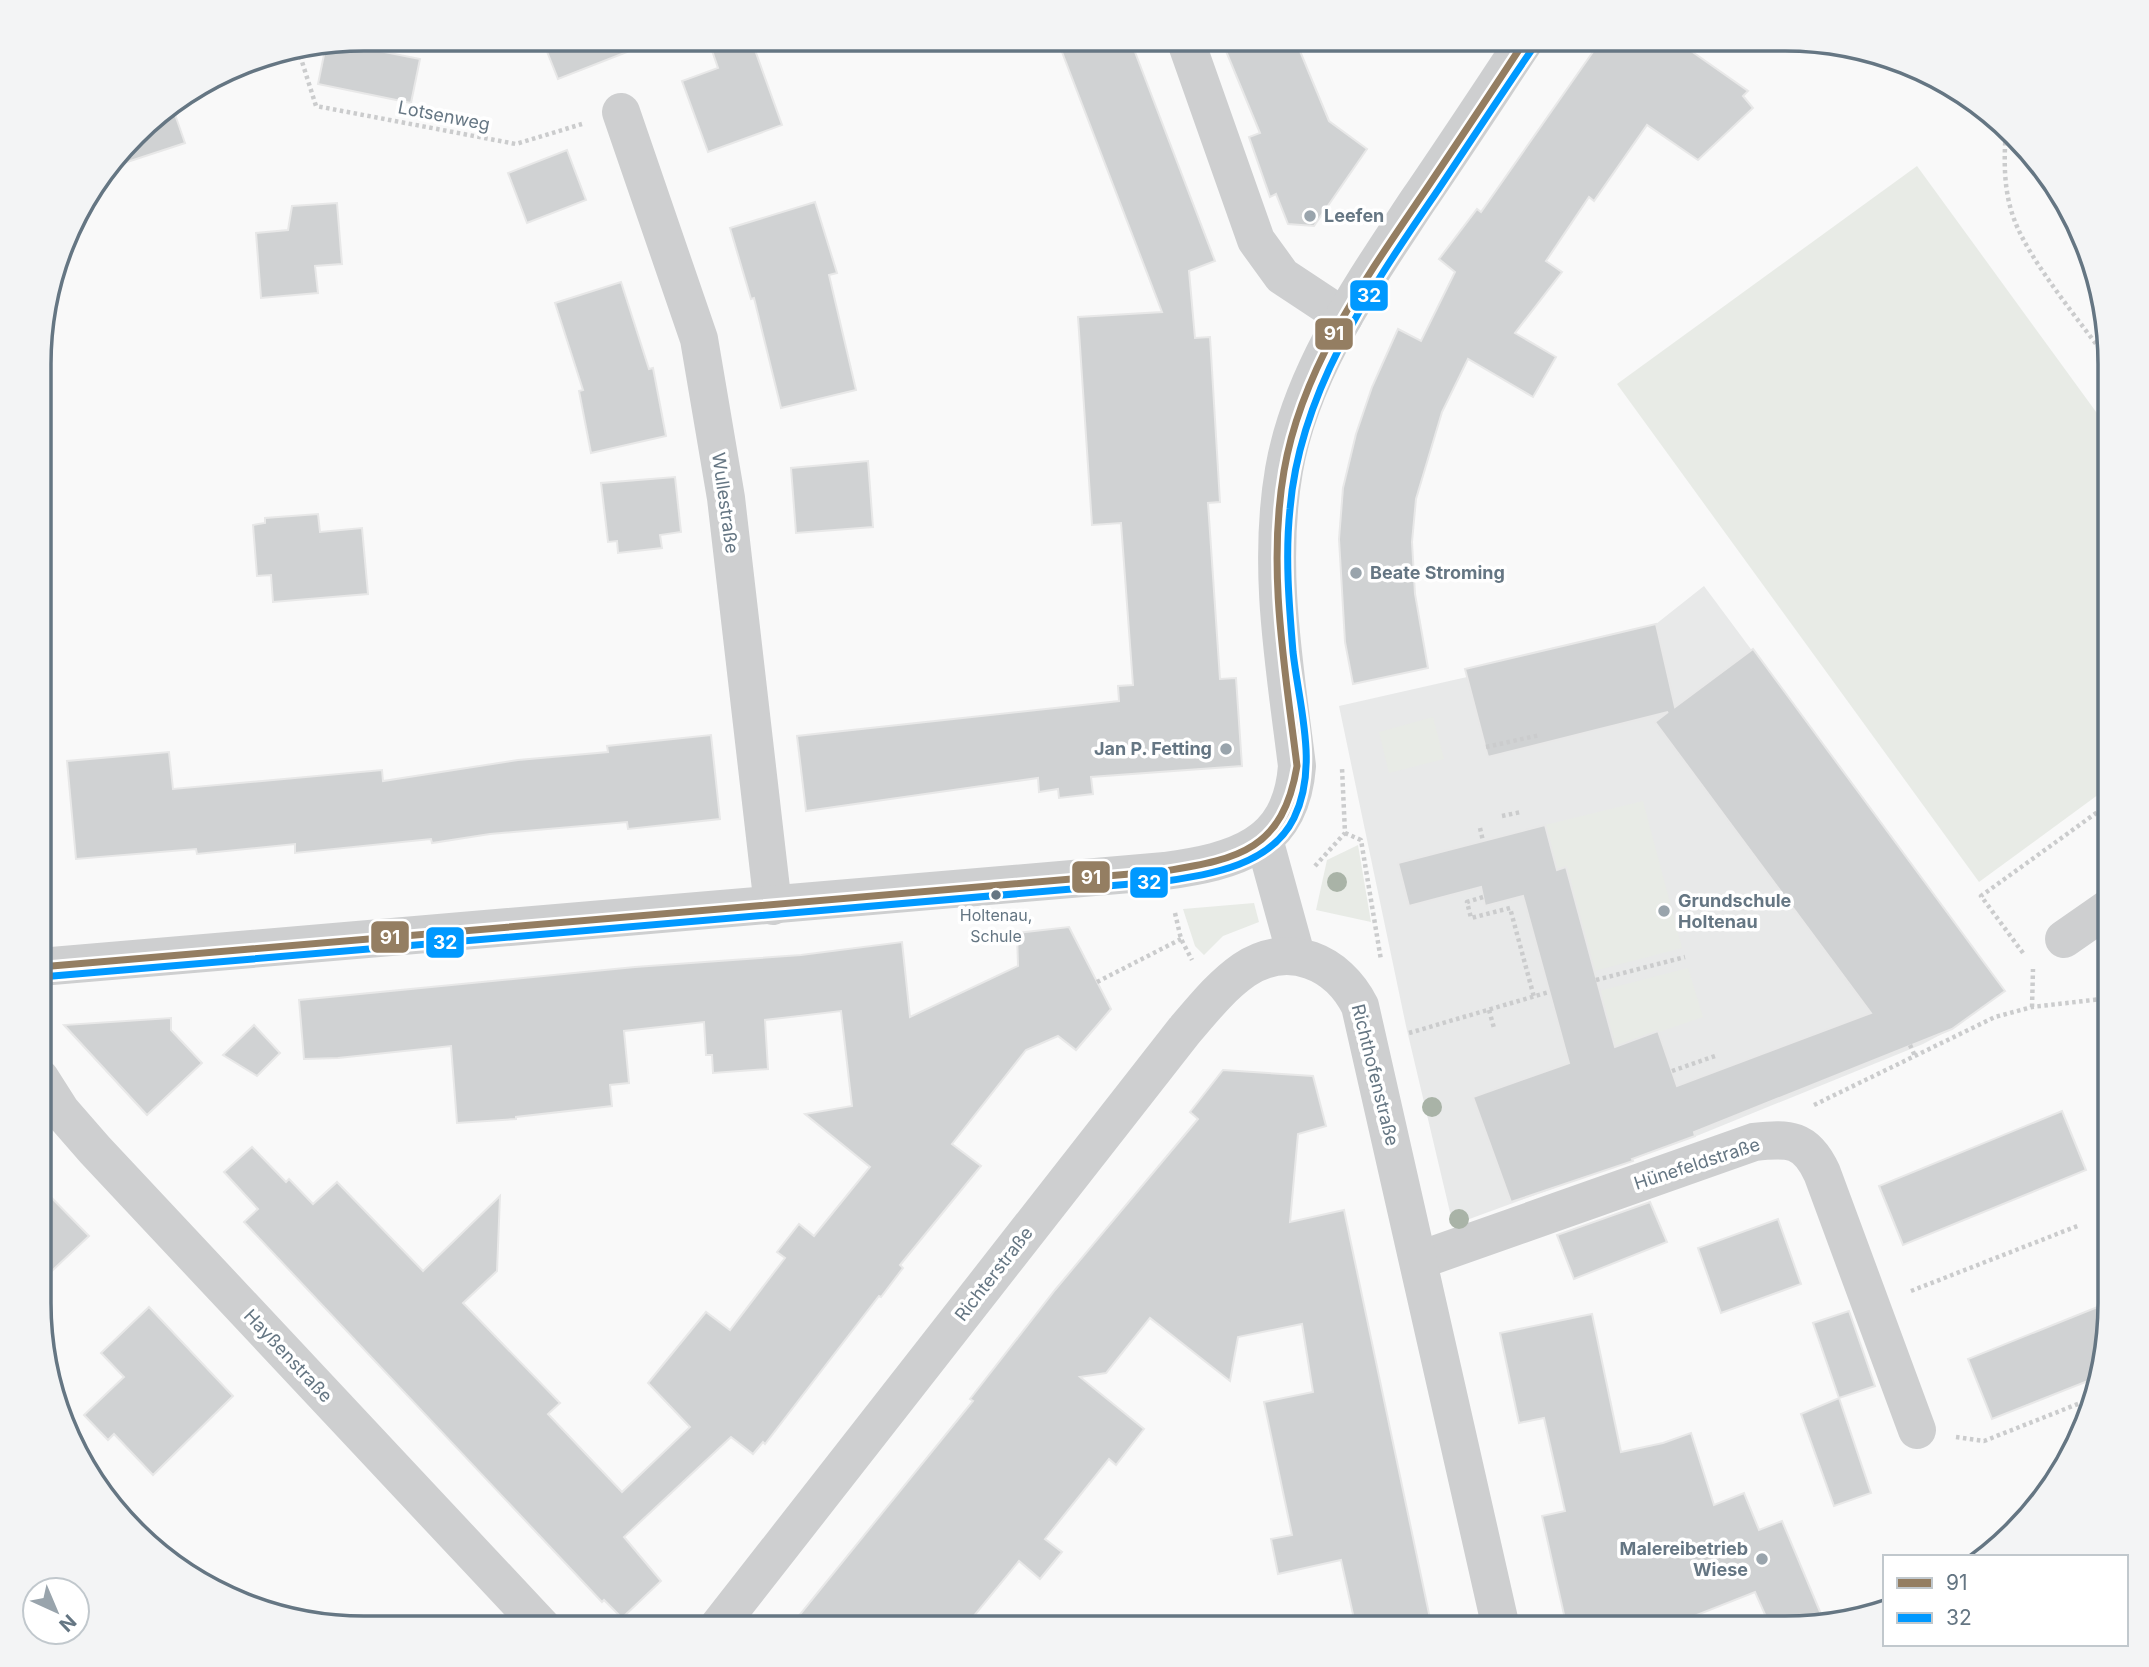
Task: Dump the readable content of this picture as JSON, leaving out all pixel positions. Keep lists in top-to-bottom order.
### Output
{
  "streets": {
    "street": [
      "Wullestraße",
      "Richthofenstraße",
      "Hünefeldstraße",
      "Richterstraße",
      "Hayßenstraße"
    ],
    "path": ["Lotsenweg"]
  },
  "crossings": [
    ["Lotsenweg", "Wullestraße"],
    ["Richthofenstraße", "Hünefeldstraße"],
    ["Richthofenstraße", "Richterstraße"]
  ],
  "places": [
    "Leefen",
    "Beate Stroming",
    "Jan P. Fetting",
    "Holtenau, Schule",
    "Grundschule Holtenau",
    "Malereibetrieb Wiese"
  ],
  "lines": ["transit line 91", "transit line 32"],
  "legend": ["91", "32"],
  "north": "bottom right"
}
